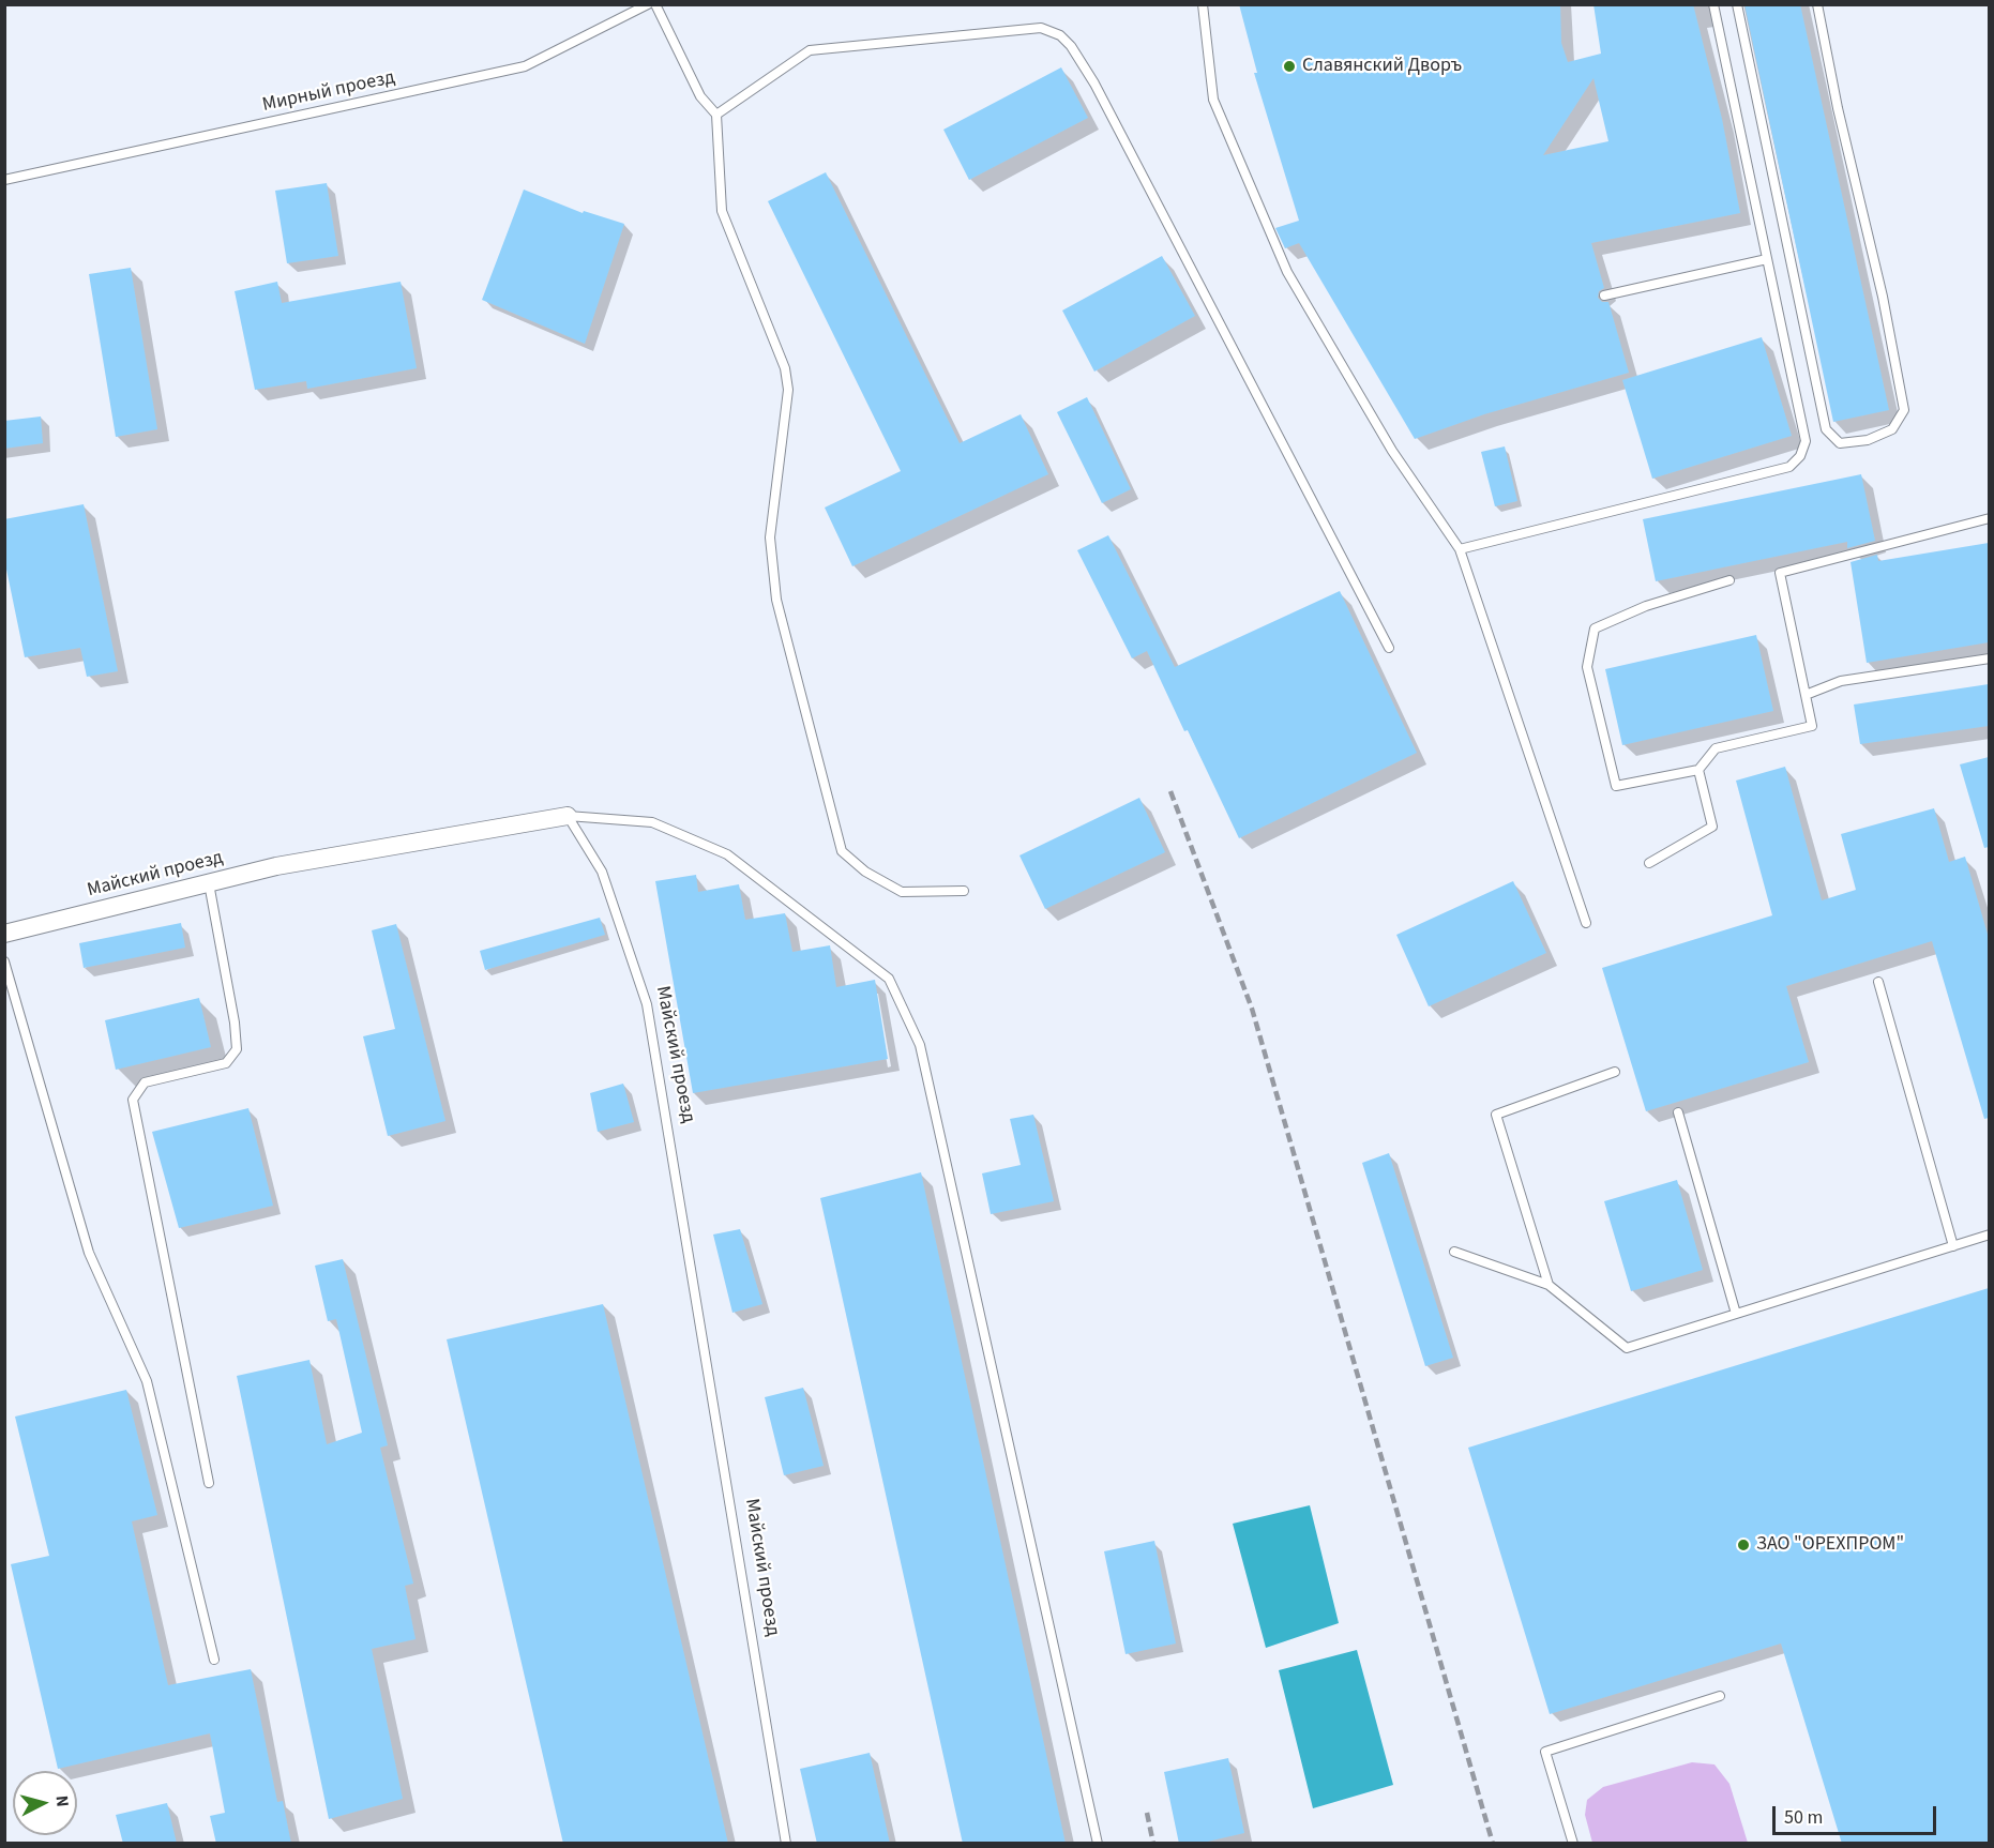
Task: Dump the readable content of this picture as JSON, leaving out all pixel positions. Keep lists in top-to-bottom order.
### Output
{
  "streets": {
    "street": ["Майский проезд"],
    "lane": ["Мирный проезд"]
  },
  "places": ["Cлавянский Дворъ", "ЗАО \"ОРЕХПРОМ\""],
  "scale_bar": "50 m",
  "north": "right"
}
